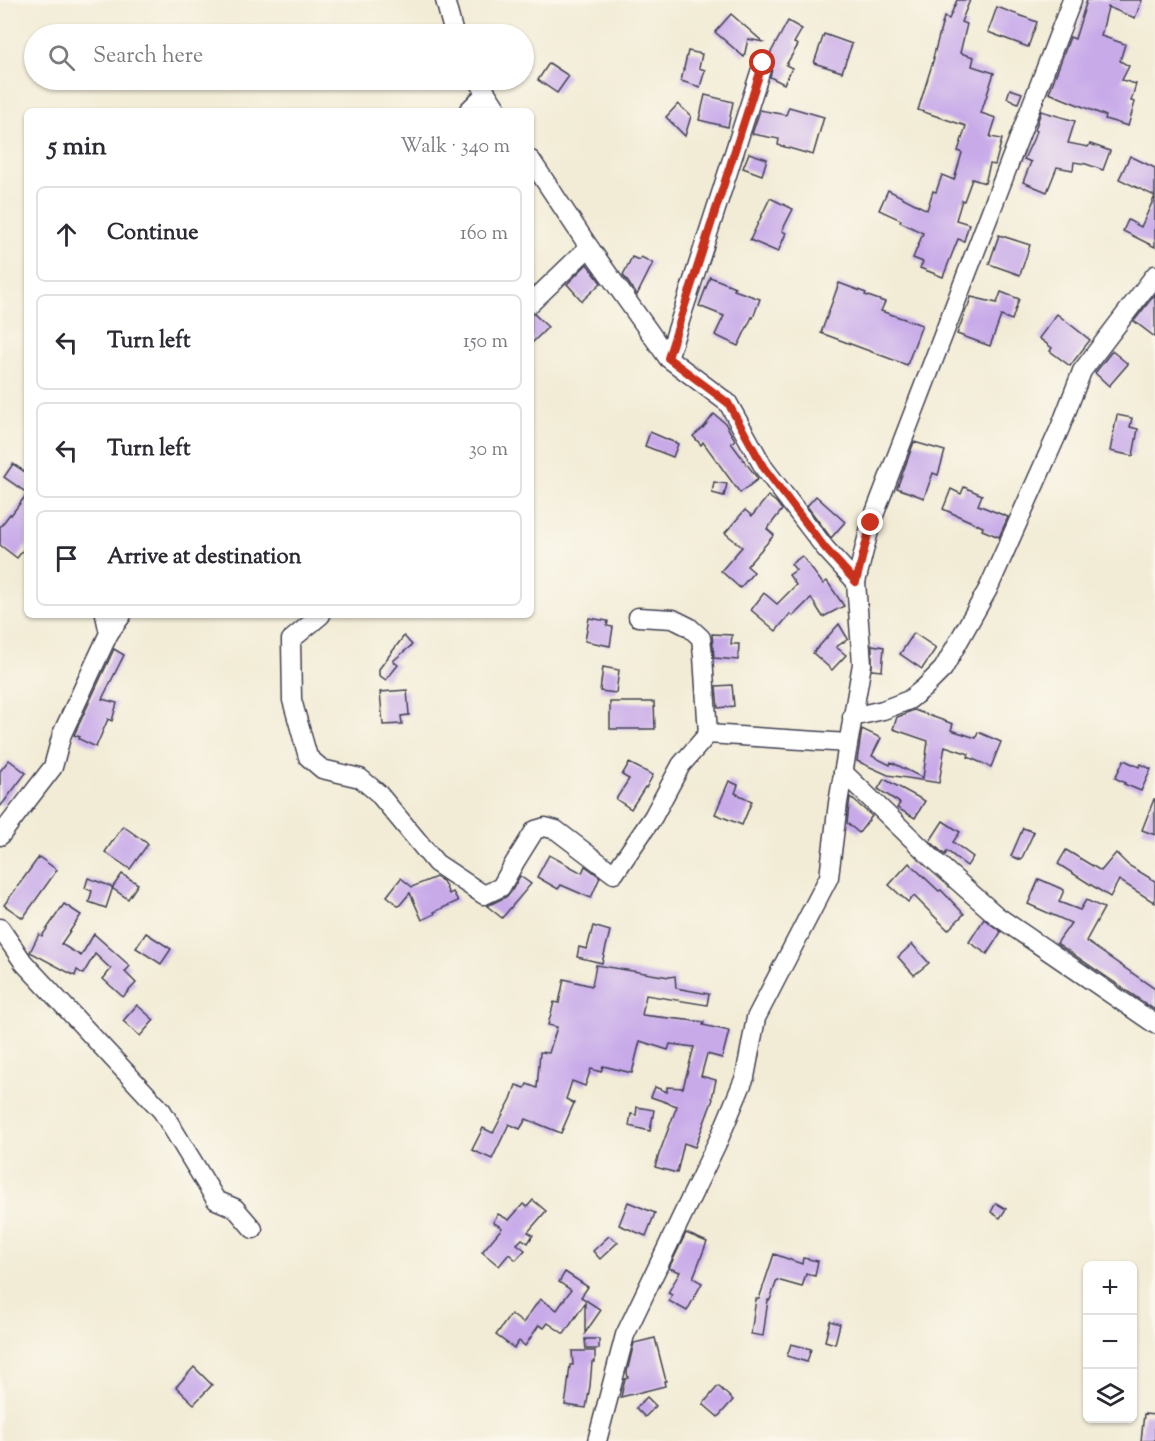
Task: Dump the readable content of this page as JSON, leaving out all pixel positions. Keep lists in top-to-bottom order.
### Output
{
  "page": {
    "search": "Search here",
    "heading": ["5 min", "Walk · 340 m"],
    "list": [
      ["Continue", "160 m"],
      ["Turn left", "150 m"],
      ["Turn left", "30 m"],
      "Arrive at destination"
    ],
    "map_buttons": ["+", "−"]
  }
}
